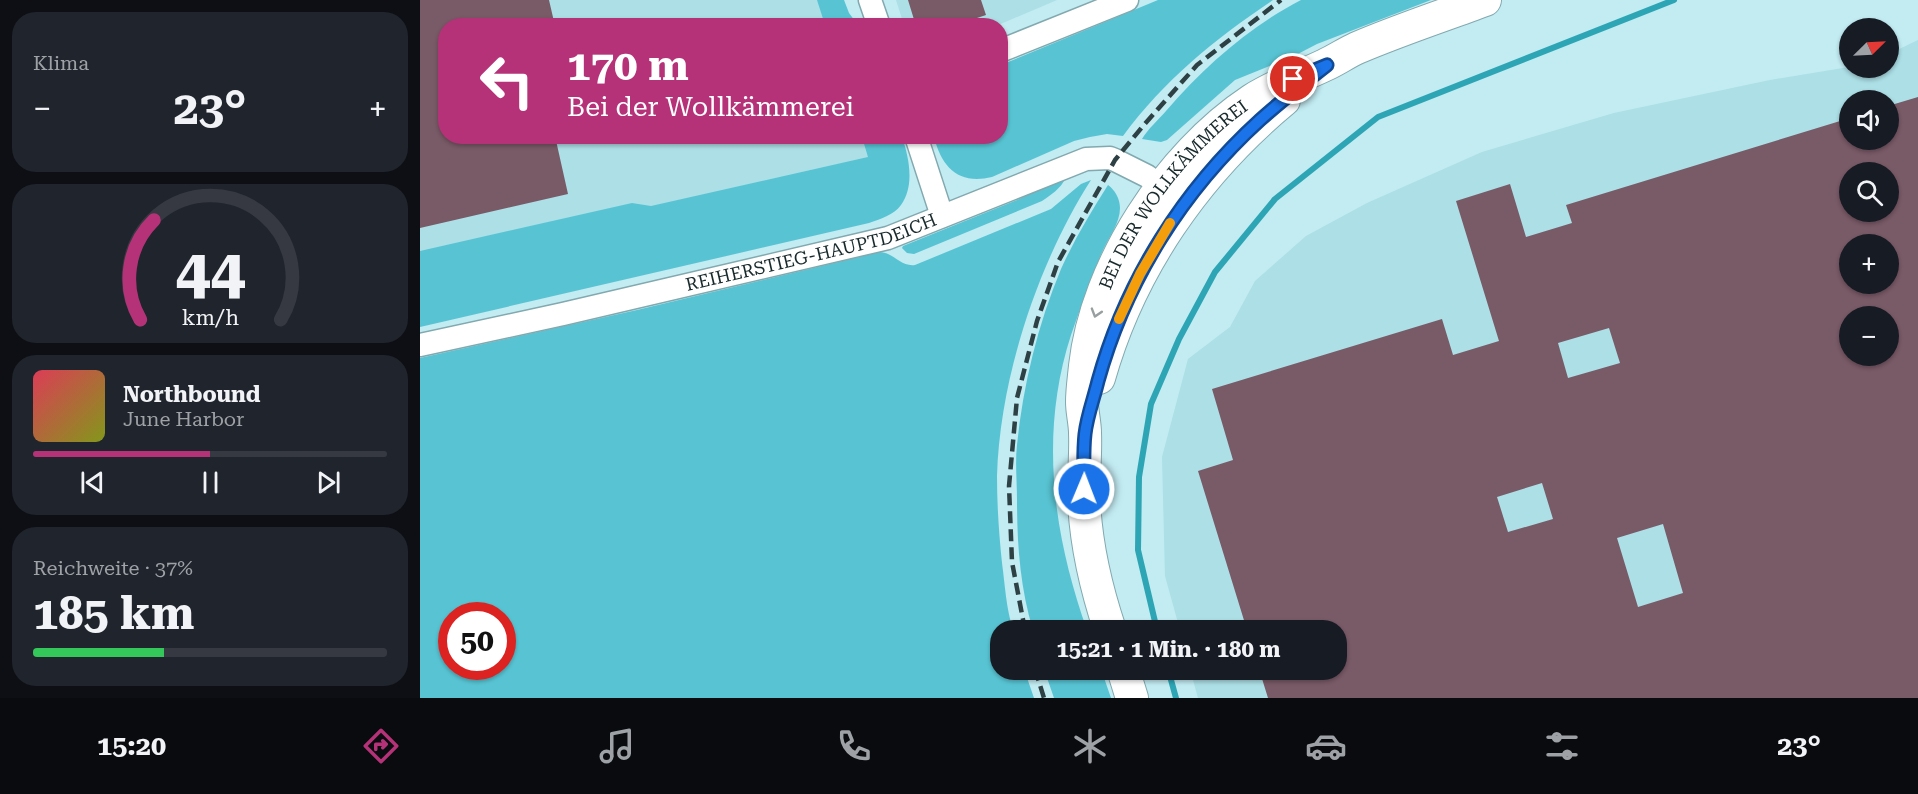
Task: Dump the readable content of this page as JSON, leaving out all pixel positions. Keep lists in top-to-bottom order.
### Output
{
  "streets": {
    "main road": ["BEI DER WOLLKÄMMEREI"],
    "street": ["REIHERSTIEG-HAUPTDEICH"]
  },
  "crossings": [
    ["BEI DER WOLLKÄMMEREI", "REIHERSTIEG-HAUPTDEICH"]
  ],
  "north": "top right",
  "page": {
    "tile": [
      "Klima",
      ["Reichweite · 37%", "185 km"]
    ],
    "map_buttons": ["+", "−"],
    "turn": ["170 m", "Bei der Wollkämmerei"],
    "heat": ["−", "23°", "+"],
    "song": ["Northbound", "June Harbor"],
    "limit": "50",
    "trip": "15:21 · 1 Min. · 180 m",
    "tabs": ["15:20", "23°"],
    "gauge": ["44", "km/h"]
  }
}
